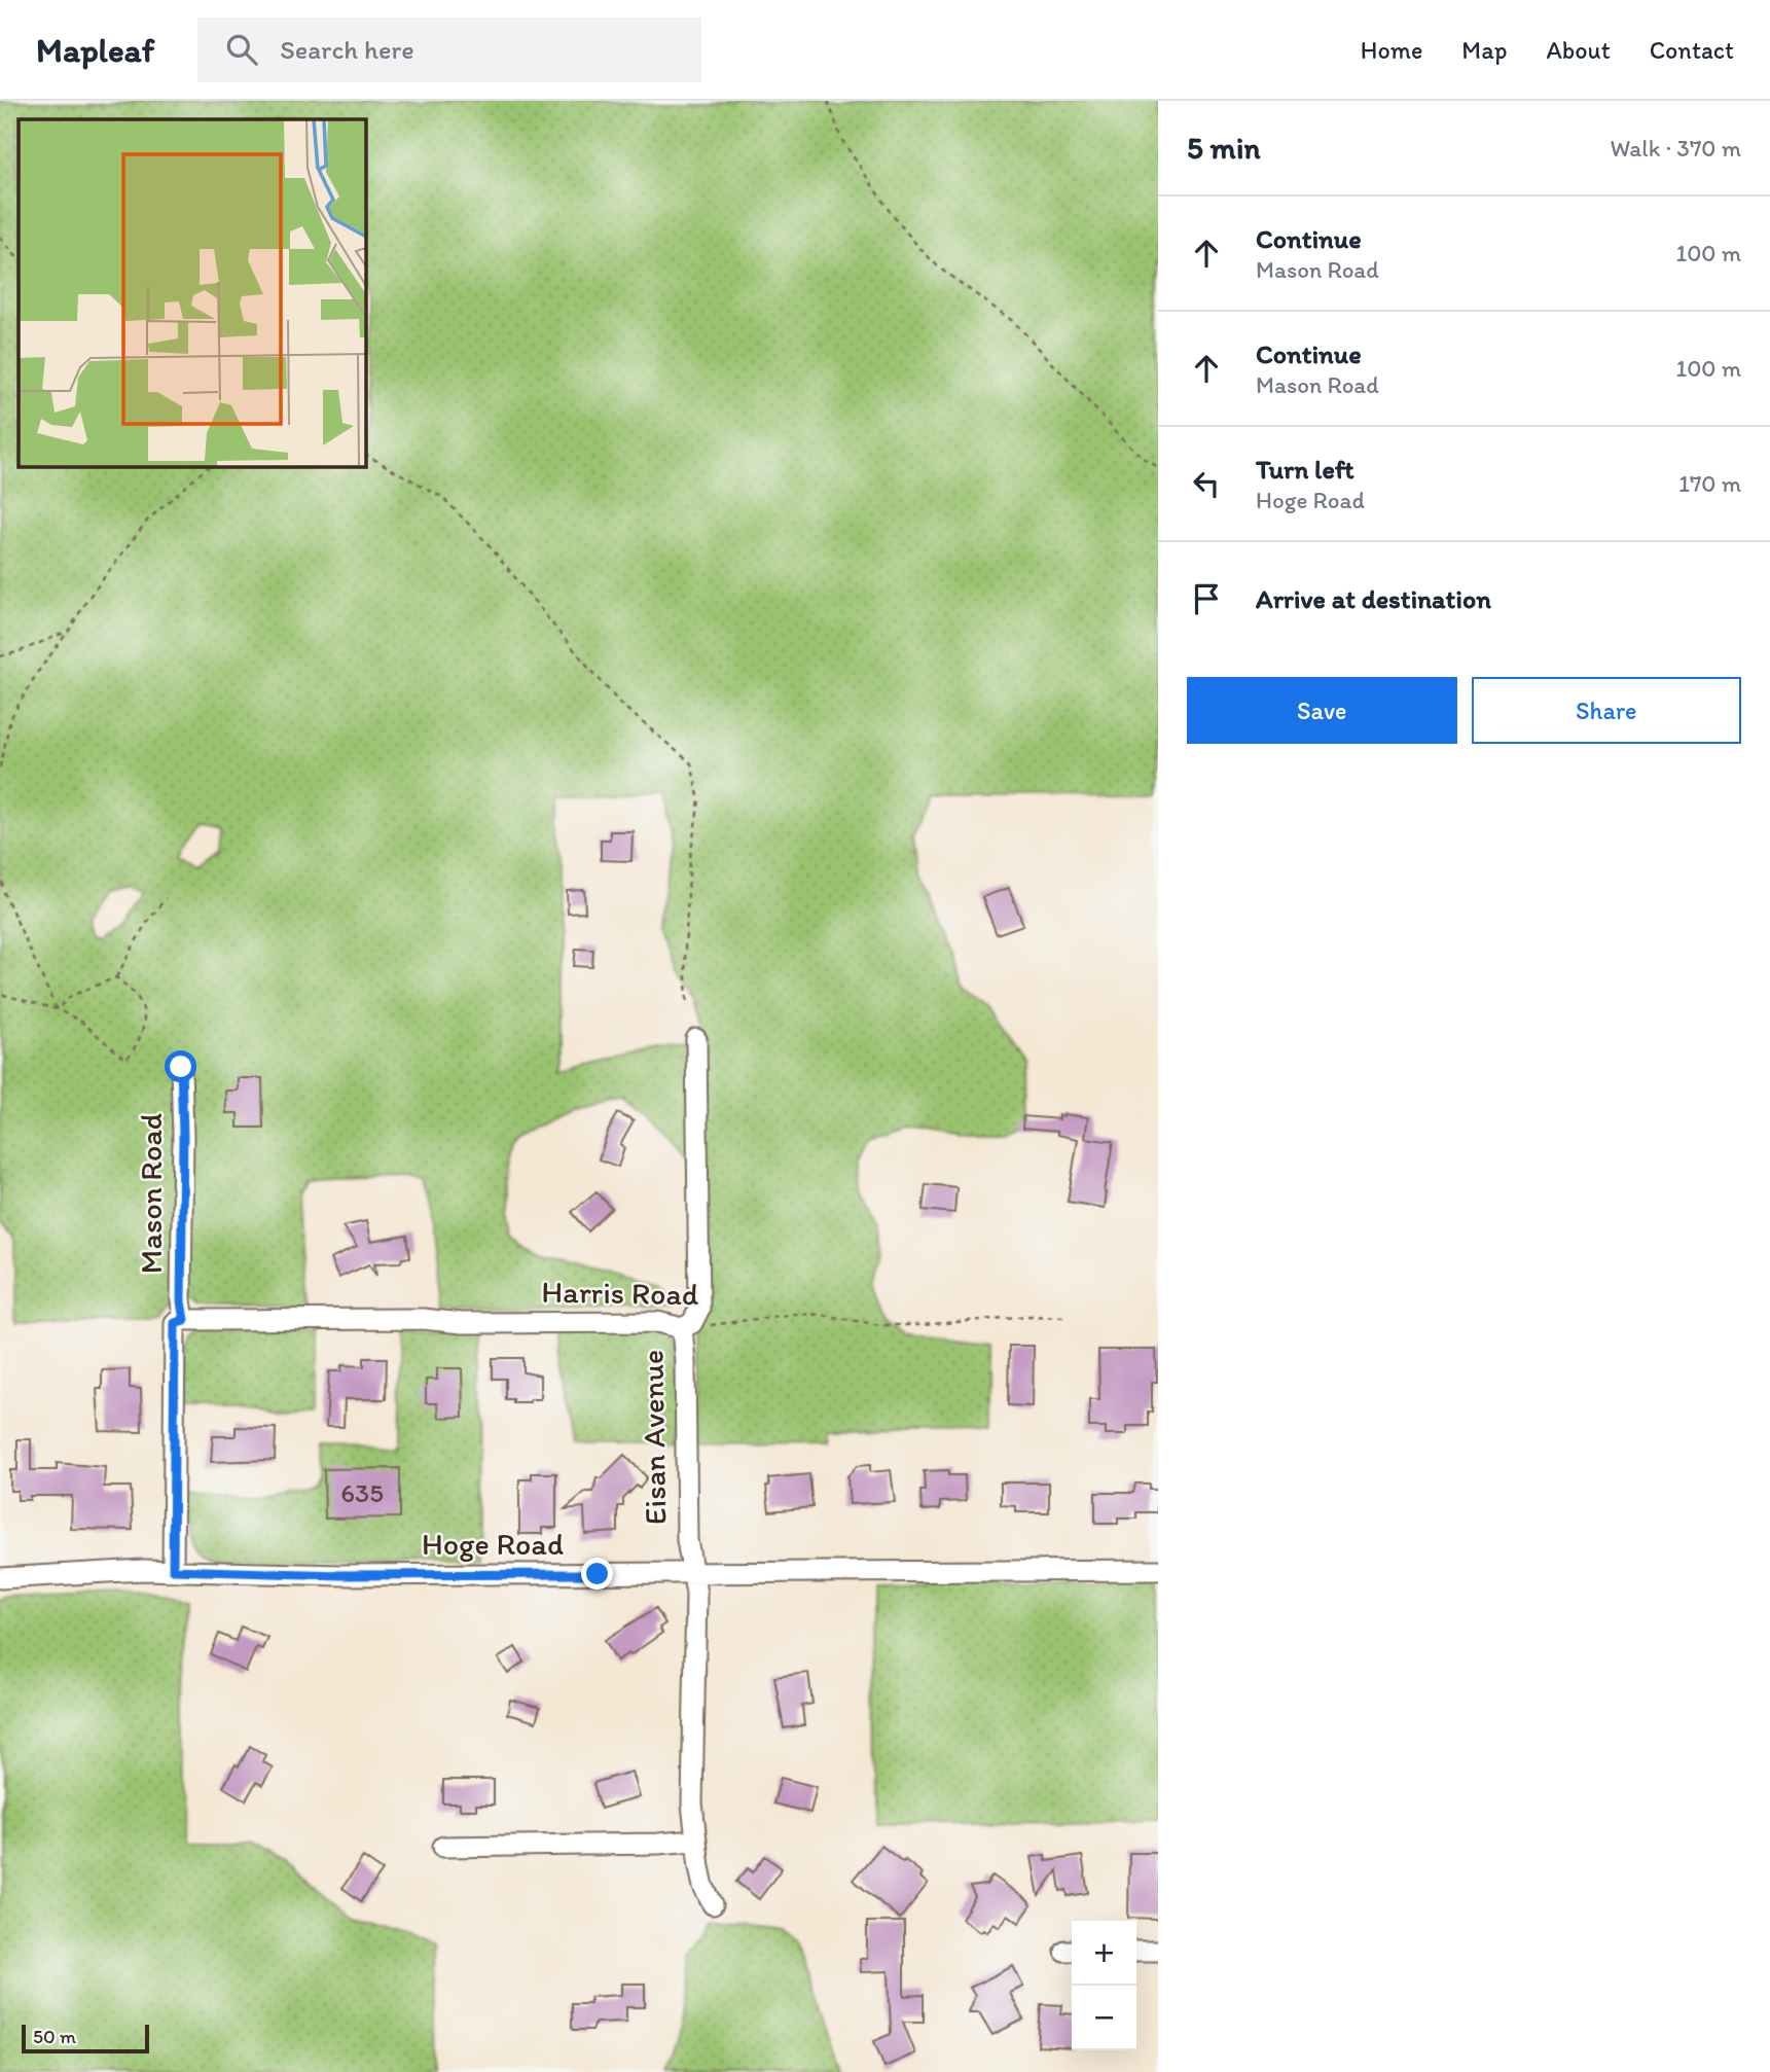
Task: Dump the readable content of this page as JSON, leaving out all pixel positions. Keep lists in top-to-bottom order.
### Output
{
  "streets": {
    "street": [
      "Mason Road",
      "Harris Road",
      "Eisan Avenue",
      "Hoge Road"
    ]
  },
  "crossings": [
    ["Mason Road", "Harris Road"],
    ["Mason Road", "Hoge Road"],
    ["Harris Road", "Eisan Avenue"],
    ["Eisan Avenue", "Hoge Road"]
  ],
  "house_numbers": ["635"],
  "scale_bar": "50 m",
  "page": {
    "header": "Mapleaf",
    "search": "Search here",
    "nav": [
      "Home",
      "Map",
      "About",
      "Contact"
    ],
    "heading": ["5 min", "Walk · 370 m"],
    "list": [
      ["Continue", "Mason Road", "100 m"],
      ["Continue", "Mason Road", "100 m"],
      ["Turn left", "Hoge Road", "170 m"],
      "Arrive at destination"
    ],
    "buttons": ["Save", "Share"],
    "map_buttons": ["+", "−"],
    "scale": "50 m"
  }
}
